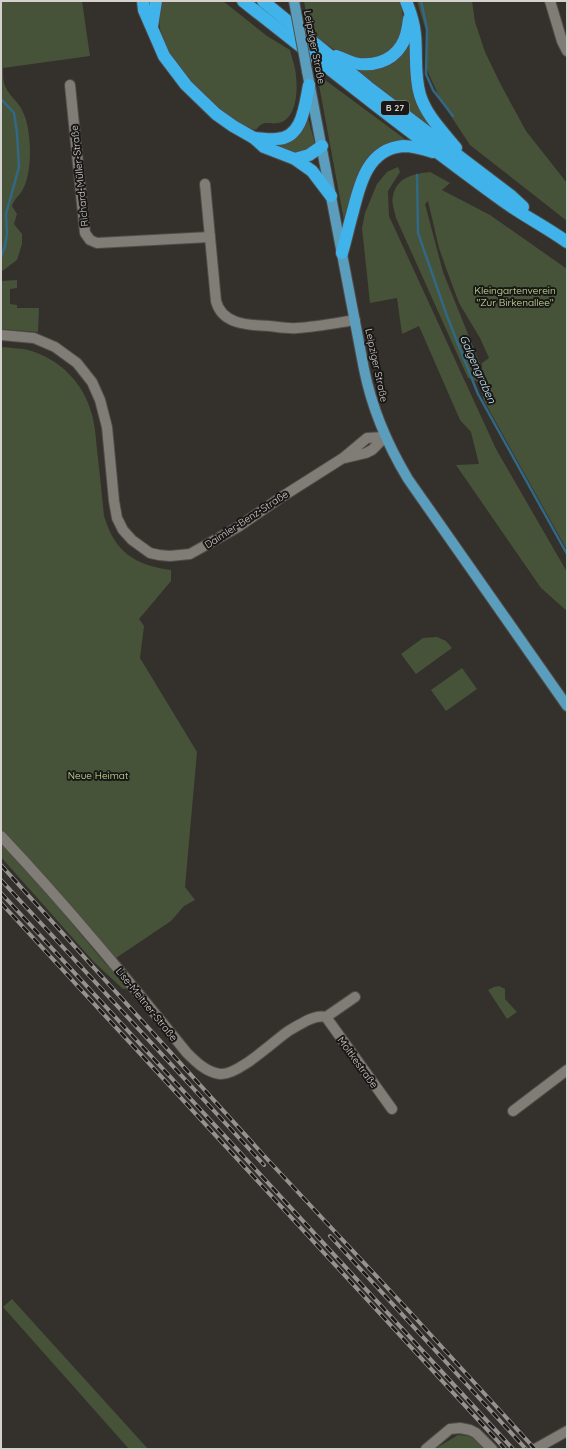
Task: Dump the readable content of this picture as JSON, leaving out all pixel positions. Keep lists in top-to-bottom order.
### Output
{
  "streets": {
    "highway": ["B 27"],
    "main road": ["Leipziger Straße"],
    "street": [
      "Richard-Müller-Straße",
      "Daimler-Benz-Straße",
      "Lise-Meitner-Straße",
      "Moltkestraße"
    ]
  },
  "crossings": [
    ["Leipziger Straße", "Daimler-Benz-Straße"],
    ["Lise-Meitner-Straße", "Moltkestraße"]
  ],
  "water": ["Galgengraben"],
  "parks": ["Kleingartenverein \"Zur Birkenallee\"", "Neue Heimat"]
}
